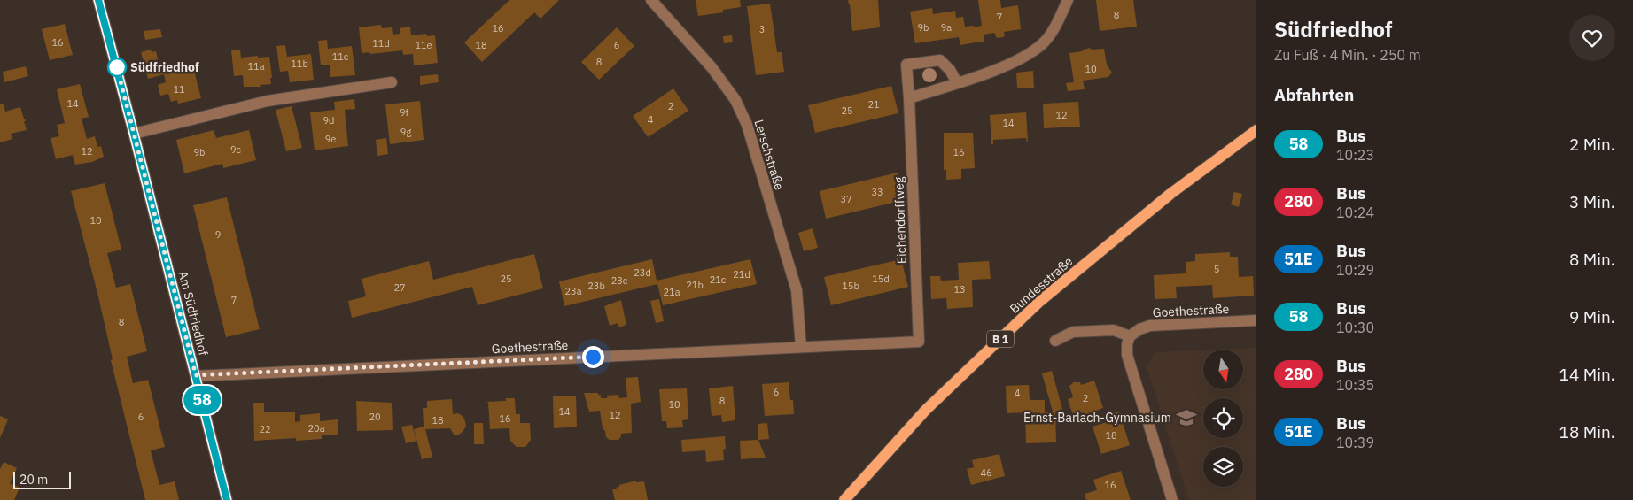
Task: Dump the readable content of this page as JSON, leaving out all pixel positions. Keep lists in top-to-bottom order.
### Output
{
  "streets": {
    "main road": ["Bundesstraße", "B 1"],
    "street": [
      "Lerschstraße",
      "Eichendorffweg",
      "Goethestraße",
      "Am Südfriedhof"
    ]
  },
  "crossings": [
    ["Lerschstraße", "Goethestraße"],
    ["Eichendorffweg", "Goethestraße"],
    ["Goethestraße", "Am Südfriedhof"]
  ],
  "places": {
    "other": ["Südfriedhof"],
    "school or university": ["Ernst-Barlach-Gymnasium"]
  },
  "lines": ["bus line 58"],
  "house_numbers": [
    "8",
    "7",
    "9b",
    "9a",
    "16",
    "3",
    "16",
    "11d",
    "11e",
    "18",
    "6",
    "11c",
    "8",
    "11b",
    "11a",
    "10",
    "11",
    "14",
    "21",
    "2",
    "25",
    "9f",
    "12",
    "4",
    "9d",
    "14",
    "9g",
    "9e",
    "9c",
    "12",
    "9b",
    "16",
    "33",
    "37",
    "10",
    "9",
    "5",
    "23d",
    "21d",
    "25",
    "15d",
    "21c",
    "23c",
    "21b",
    "23b",
    "15b",
    "27",
    "13",
    "23a",
    "21a",
    "7",
    "8",
    "6",
    "4",
    "2",
    "8",
    "10",
    "14",
    "12",
    "6",
    "20",
    "16",
    "18",
    "20a",
    "22",
    "18",
    "46",
    "16"
  ],
  "scale_bar": "20 m",
  "north": "bottom",
  "page": {
    "on_map": "58",
    "heading": [
      ["Südfriedhof", "Zu Fuß · 4 Min. · 250 m"],
      "Abfahrten"
    ],
    "list": [
      {
        "mark": "58",
        "name": "Bus",
        "note": "10:23",
        "value": "2 Min."
      },
      {
        "mark": "280",
        "name": "Bus",
        "note": "10:24",
        "value": "3 Min."
      },
      {
        "mark": "51E",
        "name": "Bus",
        "note": "10:29",
        "value": "8 Min."
      },
      {
        "mark": "58",
        "name": "Bus",
        "note": "10:30",
        "value": "9 Min."
      },
      {
        "mark": "280",
        "name": "Bus",
        "note": "10:35",
        "value": "14 Min."
      },
      {
        "mark": "51E",
        "name": "Bus",
        "note": "10:39",
        "value": "18 Min."
      }
    ],
    "scale": "20 m"
  }
}
